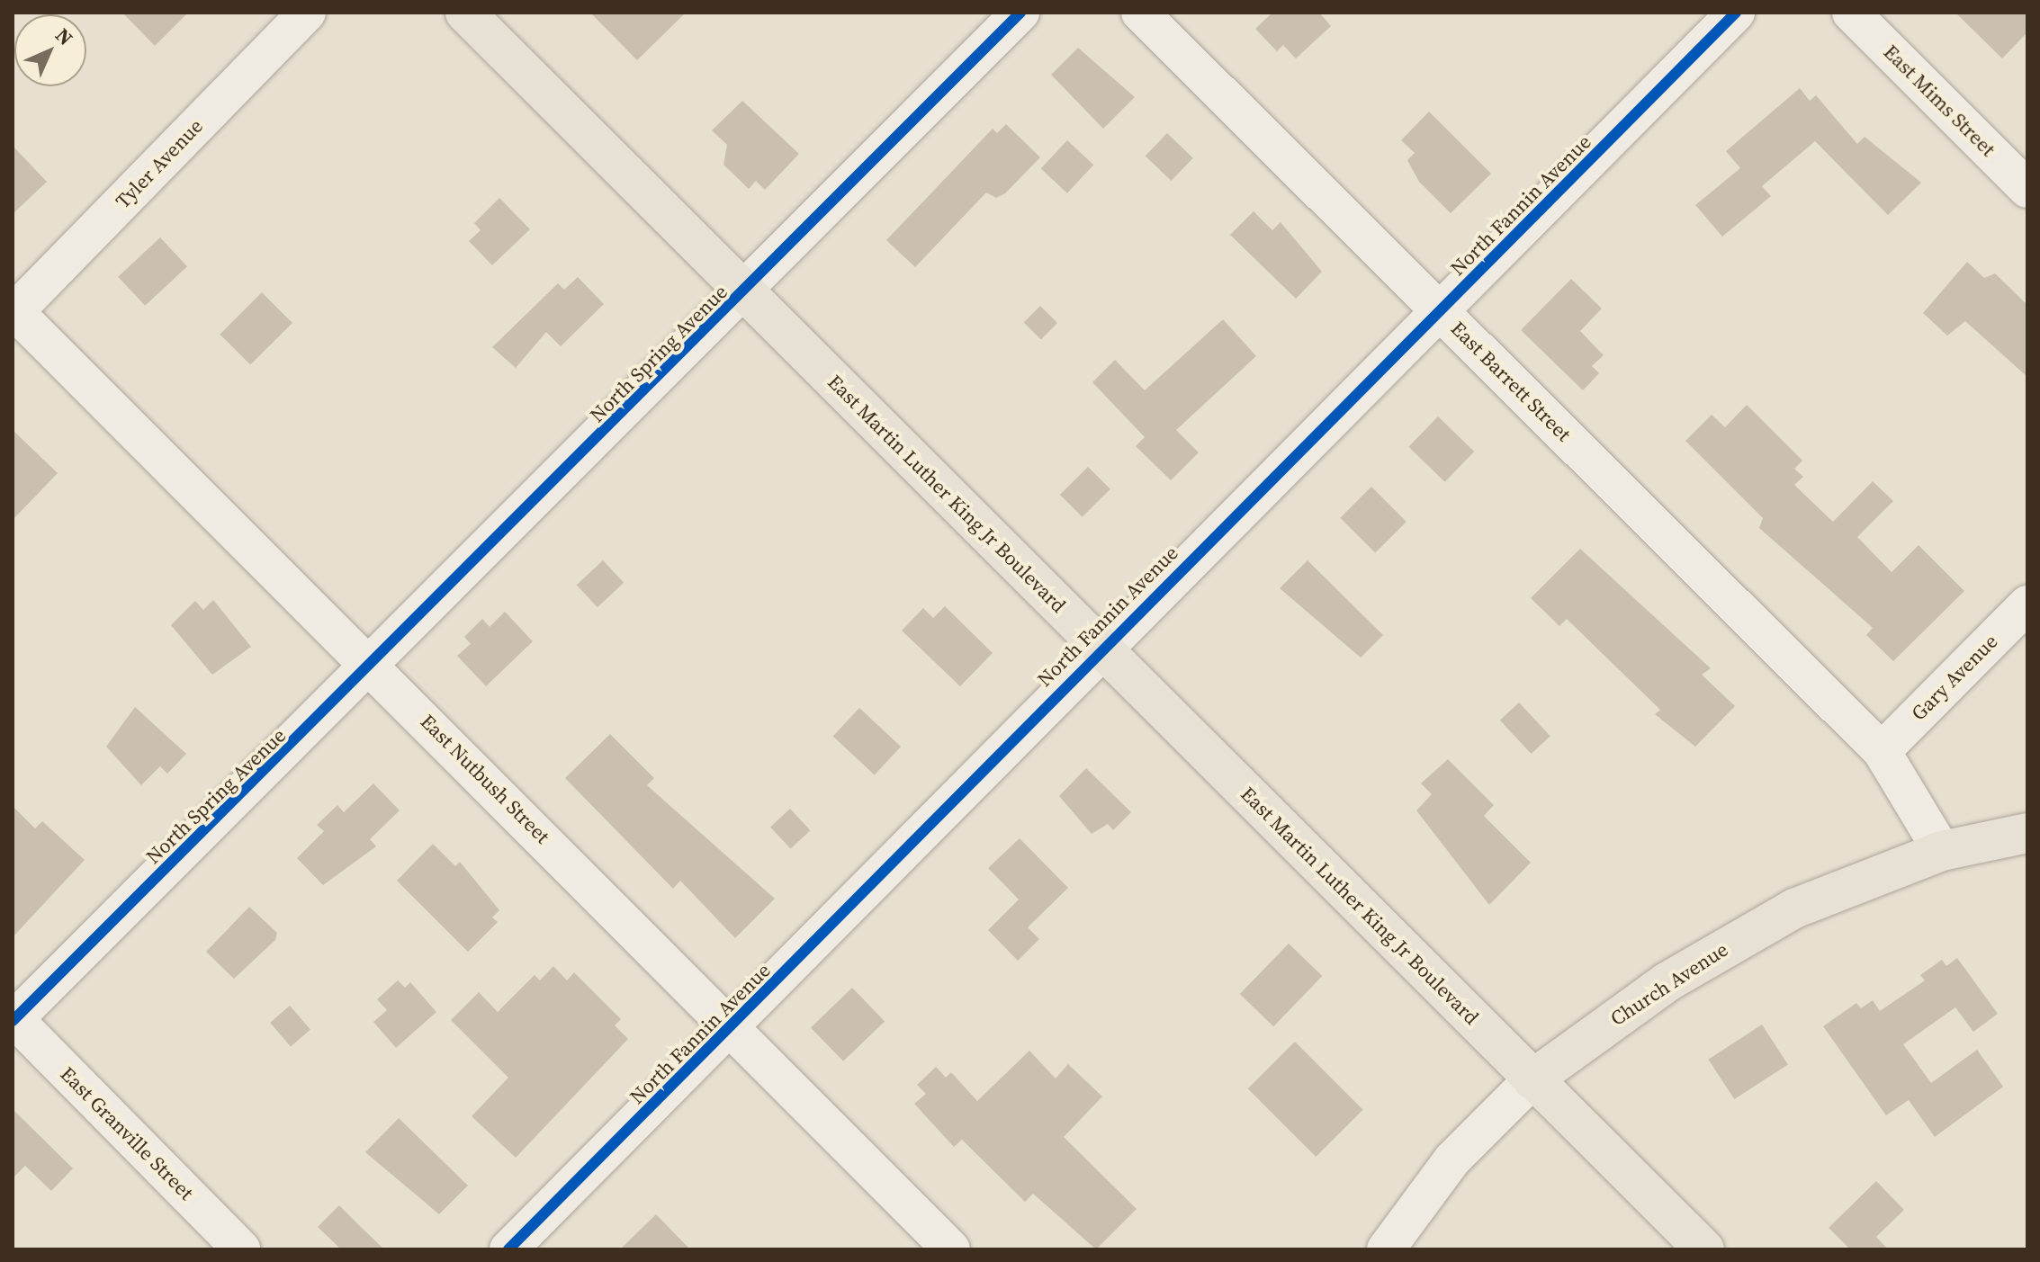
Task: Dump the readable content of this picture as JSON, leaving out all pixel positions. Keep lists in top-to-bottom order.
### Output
{
  "streets": {
    "main road": ["East Martin Luther King Jr Boulevard", "Church Avenue"],
    "street": [
      "East Mims Street",
      "Tyler Avenue",
      "North Fannin Avenue",
      "North Spring Avenue",
      "East Barrett Street",
      "Gary Avenue",
      "East Nutbush Street",
      "East Granville Street"
    ]
  },
  "crossings": [
    ["Tyler Avenue", "East Nutbush Street"],
    ["North Fannin Avenue", "East Barrett Street"],
    ["North Fannin Avenue", "East Martin Luther King Jr Boulevard"],
    ["North Fannin Avenue", "East Nutbush Street"],
    ["North Spring Avenue", "East Martin Luther King Jr Boulevard"],
    ["North Spring Avenue", "East Nutbush Street"],
    ["North Spring Avenue", "East Granville Street"],
    ["East Barrett Street", "Gary Avenue"],
    ["East Barrett Street", "Church Avenue"],
    ["East Martin Luther King Jr Boulevard", "Church Avenue"]
  ],
  "north": "top right"
}
